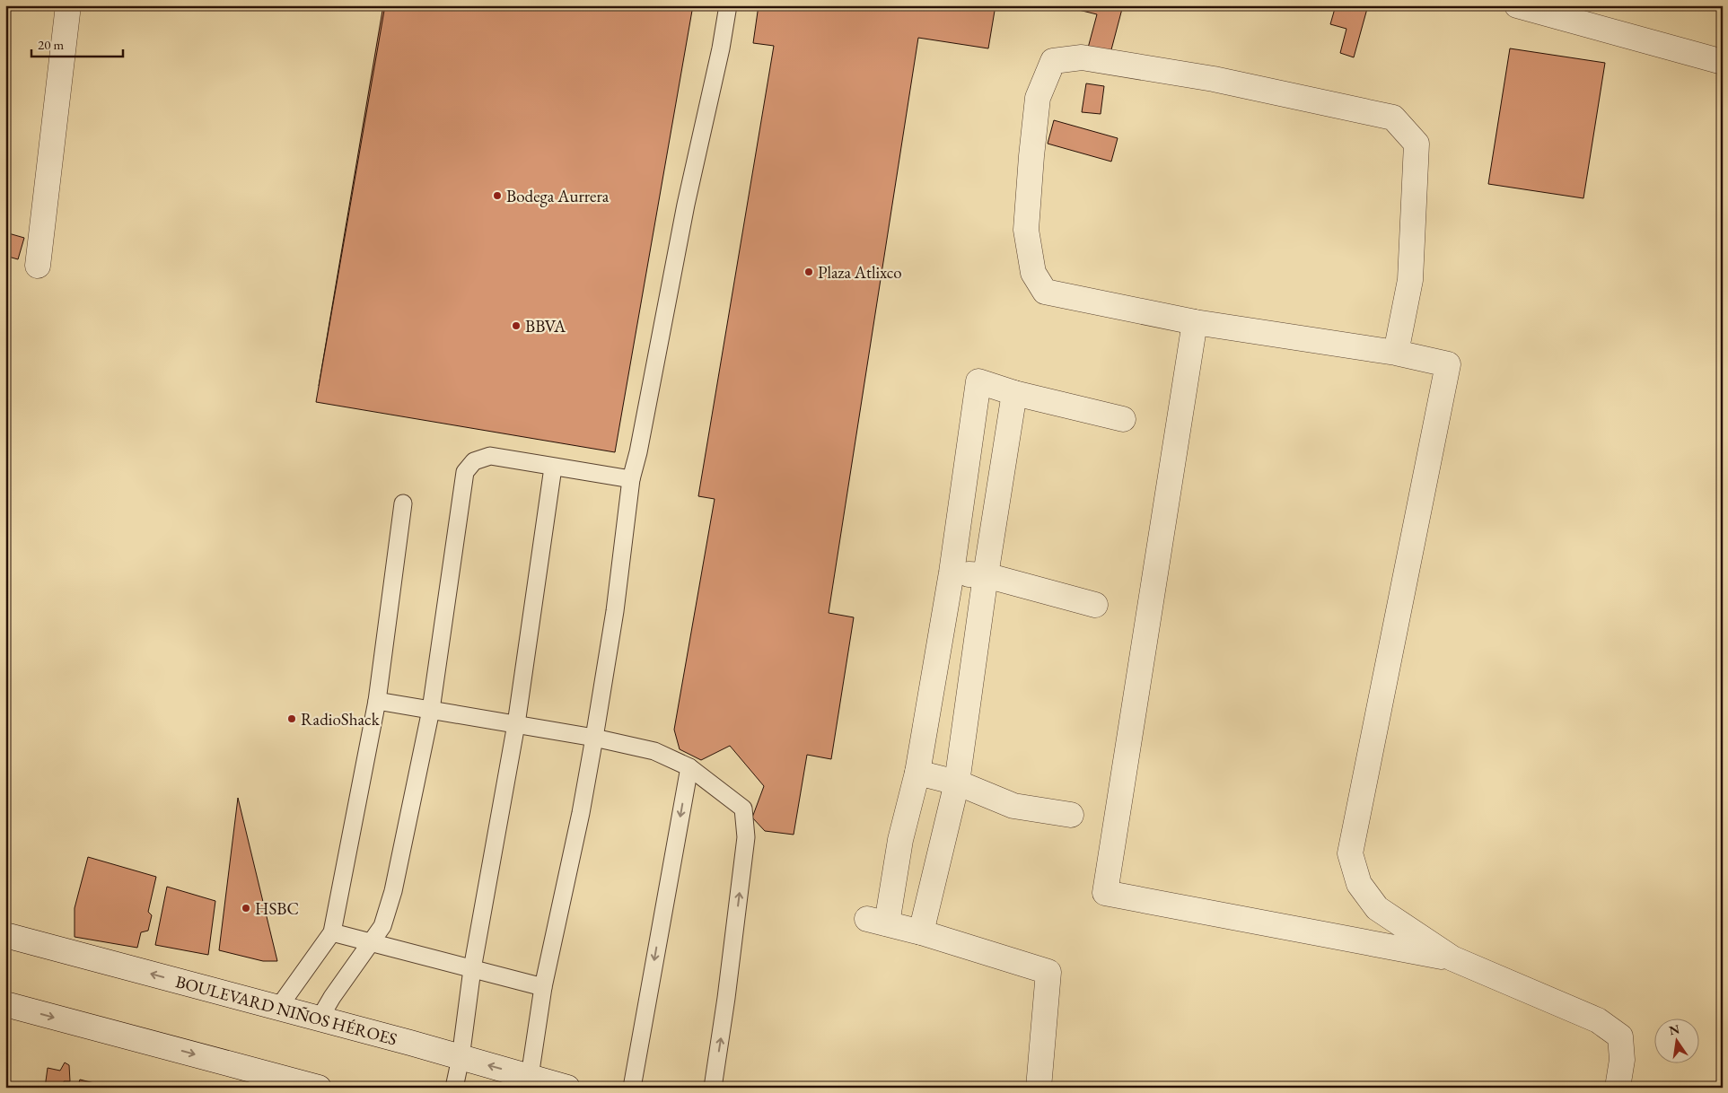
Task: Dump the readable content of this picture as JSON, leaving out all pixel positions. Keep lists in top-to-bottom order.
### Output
{
  "streets": {
    "street": ["BOULEVARD NIÑOS HÉROES"]
  },
  "places": [
    "Bodega Aurrera",
    "Plaza Atlixco",
    "BBVA",
    "RadioShack",
    "HSBC"
  ],
  "scale_bar": "20 m",
  "north": "top"
}
